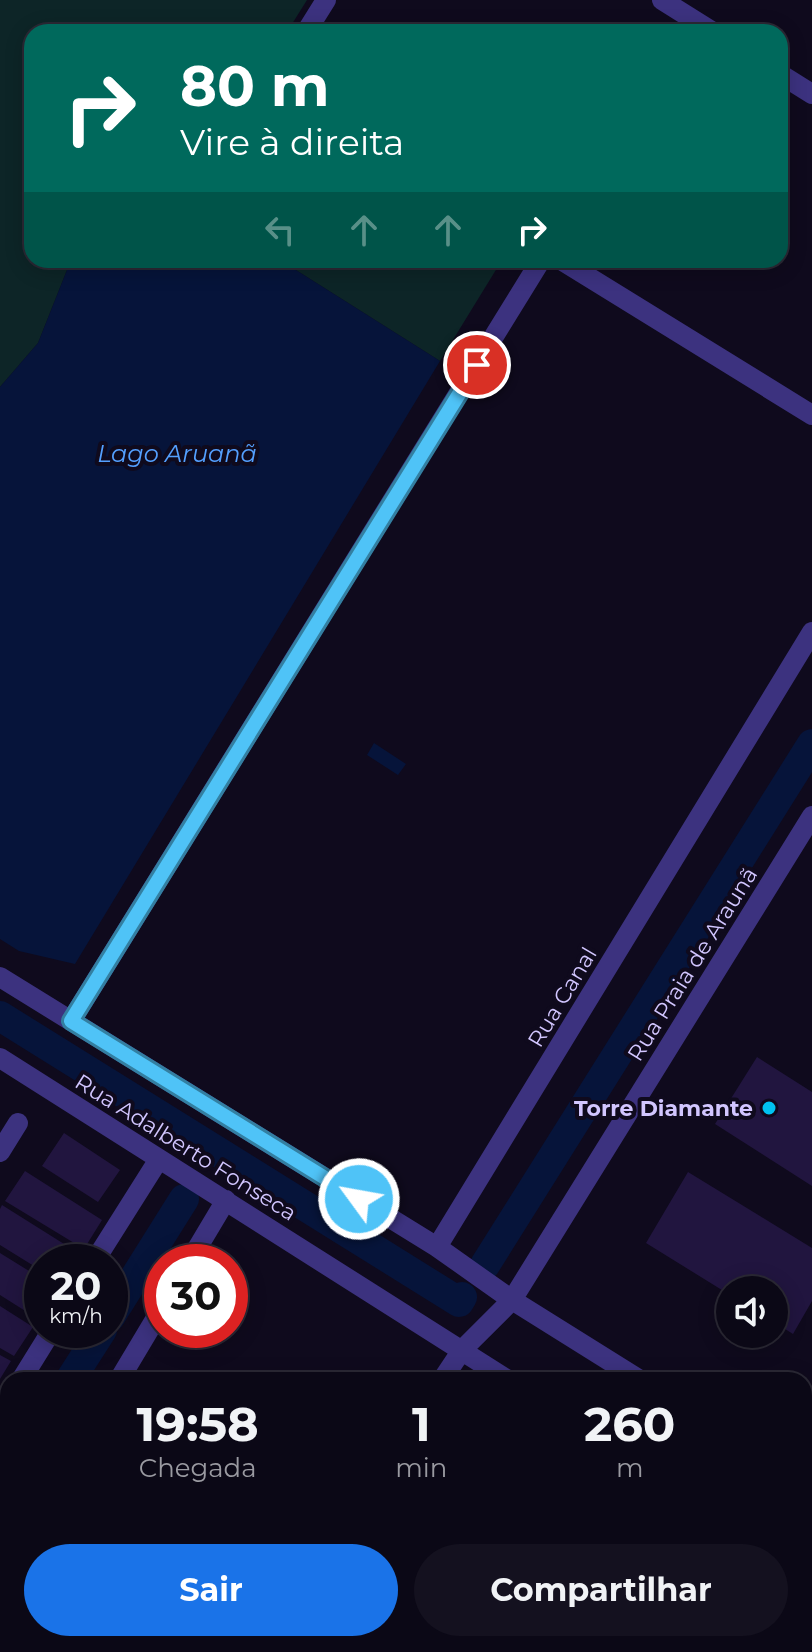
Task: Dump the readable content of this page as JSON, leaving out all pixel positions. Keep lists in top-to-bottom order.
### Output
{
  "streets": {
    "street": ["Rua Praia de Araunã", "Rua Canal", "Rua Adalberto Fonseca"]
  },
  "water": ["Lago Aruanã"],
  "places": ["Torre Diamante"],
  "page": {
    "turn": ["80 m", "Vire à direita"],
    "speed": "20 km/h",
    "limit": "30",
    "eta": [
      "19:58",
      "Chegada",
      "1",
      "min",
      "260",
      "m"
    ],
    "buttons": ["Sair", "Compartilhar"]
  }
}
